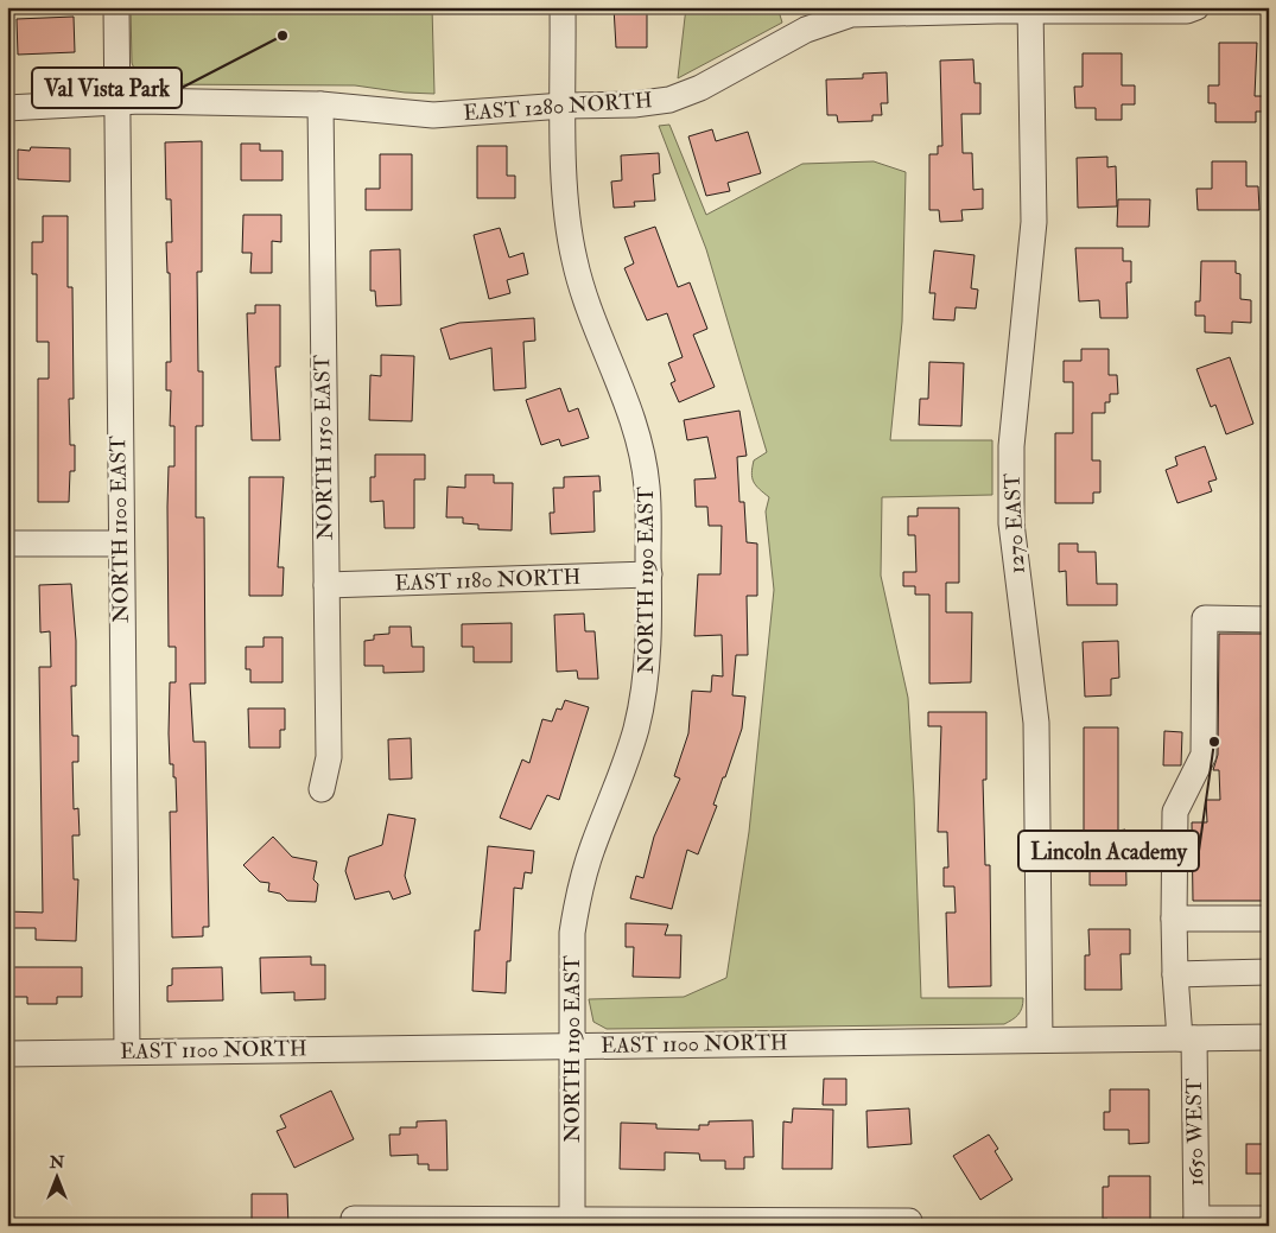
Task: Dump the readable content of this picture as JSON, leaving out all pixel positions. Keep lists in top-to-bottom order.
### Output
{
  "streets": {
    "street": [
      "EAST 1280 NORTH",
      "NORTH 1150 EAST",
      "1270 EAST",
      "NORTH 1100 EAST",
      "EAST 1180 NORTH",
      "NORTH 1190 EAST",
      "EAST 1100 NORTH",
      "1650 WEST"
    ]
  },
  "crossings": [
    ["EAST 1280 NORTH", "NORTH 1150 EAST"],
    ["EAST 1280 NORTH", "1270 EAST"],
    ["EAST 1280 NORTH", "NORTH 1100 EAST"],
    ["EAST 1280 NORTH", "NORTH 1190 EAST"],
    ["NORTH 1150 EAST", "EAST 1180 NORTH"],
    ["1270 EAST", "EAST 1100 NORTH"],
    ["NORTH 1100 EAST", "EAST 1100 NORTH"],
    ["EAST 1180 NORTH", "NORTH 1190 EAST"],
    ["NORTH 1190 EAST", "EAST 1100 NORTH"],
    ["EAST 1100 NORTH", "1650 WEST"]
  ],
  "places": ["Val Vista Park", "Lincoln Academy"],
  "north": "top"
}
